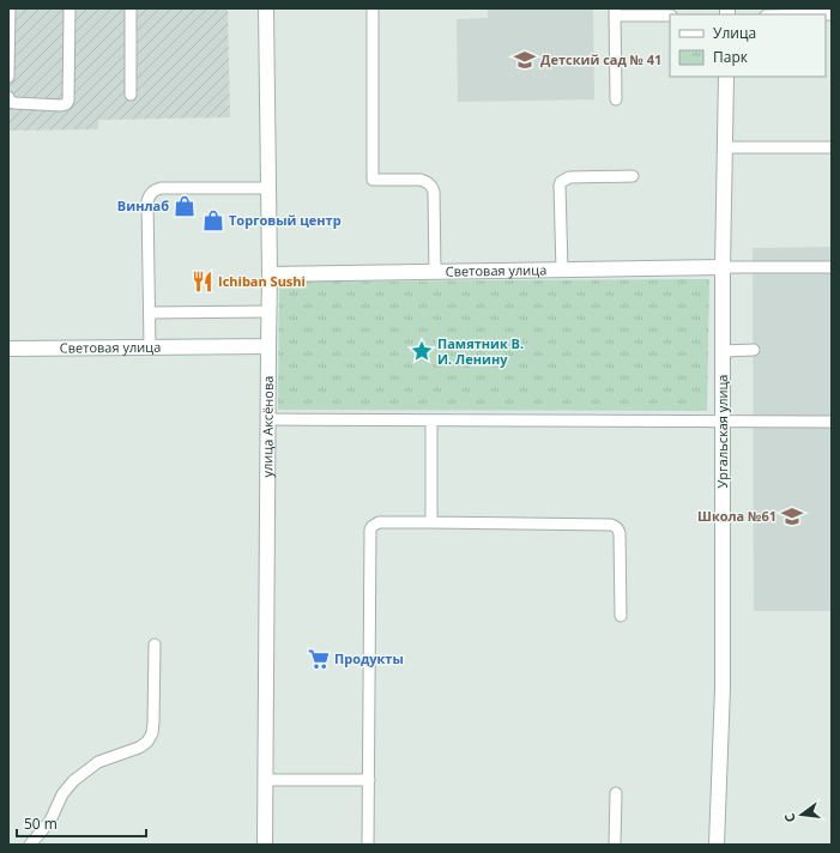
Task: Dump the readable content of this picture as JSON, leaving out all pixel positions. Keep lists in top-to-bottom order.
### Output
{
  "streets": {
    "street": ["Световая улица", "улица Аксёнова", "Ургальская улица"]
  },
  "crossings": [
    ["Световая улица", "улица Аксёнова"],
    ["Световая улица", "Ургальская улица"]
  ],
  "places": {
    "school or university": ["Детский сад № 41", "Школа №61"],
    "shop": ["Винлаб", "Торговый центр"],
    "restaurant": ["Ichiban Sushi"],
    "place": ["Памятник В. И. Ленину"],
    "supermarket": ["Продукты"]
  },
  "legend": ["Улица", "Парк"],
  "scale_bar": "50 m",
  "north": "left"
}
